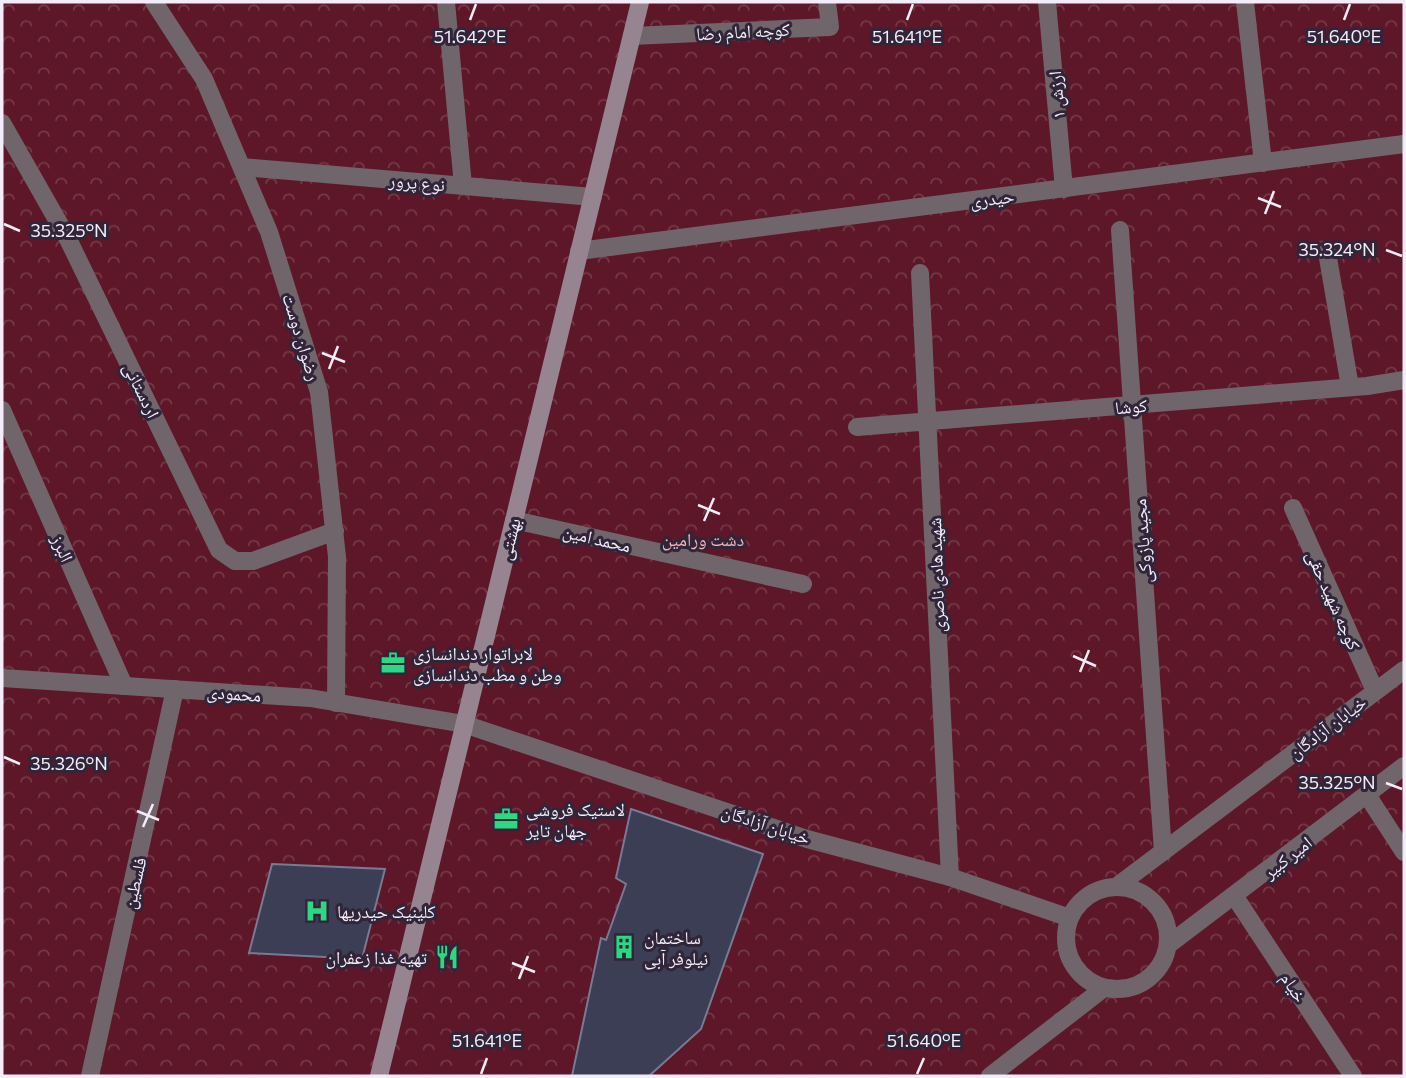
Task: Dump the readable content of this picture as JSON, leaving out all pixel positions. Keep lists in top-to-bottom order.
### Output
{
  "streets": {
    "main road": ["بهشتی"],
    "street": [
      "کوچه امام رضا",
      "ارزش ۱",
      "نوع پرور",
      "حیدری",
      "رضوان دوست",
      "اردستانی",
      "کوشا",
      "محمد امین",
      "مجید پازوکی",
      "البرز",
      "شهید هادی ناصری",
      "کوچه شهید حقی",
      "محمودی",
      "خیابان آزادگان",
      "امیر کبیر",
      "فلسطین",
      "خیام"
    ]
  },
  "crossings": [
    ["کوچه امام رضا", "بهشتی"],
    ["ارزش ۱", "حیدری"],
    ["نوع پرور", "رضوان دوست"],
    ["نوع پرور", "بهشتی"],
    ["حیدری", "بهشتی"],
    ["رضوان دوست", "اردستانی"],
    ["رضوان دوست", "محمودی"],
    ["کوشا", "مجید پازوکی"],
    ["کوشا", "شهید هادی ناصری"],
    ["محمد امین", "بهشتی"],
    ["بهشتی", "محمودی"],
    ["بهشتی", "خیابان آزادگان"],
    ["مجید پازوکی", "خیابان آزادگان"],
    ["البرز", "محمودی"],
    ["شهید هادی ناصری", "خیابان آزادگان"],
    ["کوچه شهید حقی", "خیابان آزادگان"],
    ["محمودی", "خیابان آزادگان"],
    ["محمودی", "فلسطین"],
    ["خیابان آزادگان", "امیر کبیر"],
    ["امیر کبیر", "خیام"]
  ],
  "parks": ["دشت ورامین"],
  "places": {
    "office": ["لابراتوار دندانسازی وطن و مطب دندانسازی", "لاستیک فروشی جهان تایر"],
    "hospital": ["کلینیک حیدریها"],
    "building": ["ساختمان نیلوفر آبی"],
    "restaurant": ["تهیه غذا زعفران"]
  },
  "coordinates": [
    "51.642°E",
    "51.641°E",
    "51.640°E",
    "35.325°N",
    "35.324°N",
    "35.326°N"
  ]
}
